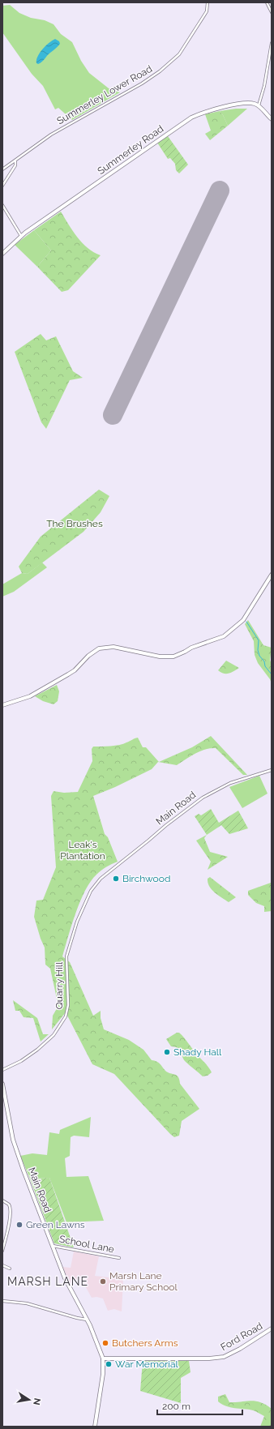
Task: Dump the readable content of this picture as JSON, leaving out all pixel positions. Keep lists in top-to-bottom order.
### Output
{
  "streets": {
    "main road": ["Summerley Road", "Main Road", "Ford Road"],
    "street": ["Summerley Lower Road", "Quarry Hill", "School Lane"]
  },
  "crossings": [
    ["Main Road", "Quarry Hill"],
    ["Main Road", "School Lane"],
    ["Main Road", "Ford Road"]
  ],
  "districts": ["MARSH LANE"],
  "parks": ["The Brushes", "Leak's Plantation"],
  "places": [
    "Birchwood",
    "Shady Hall",
    "Green Lawns",
    "Marsh Lane Primary School",
    "Butchers Arms",
    "War Memorial"
  ],
  "scale_bar": "200 m",
  "north": "right"
}
